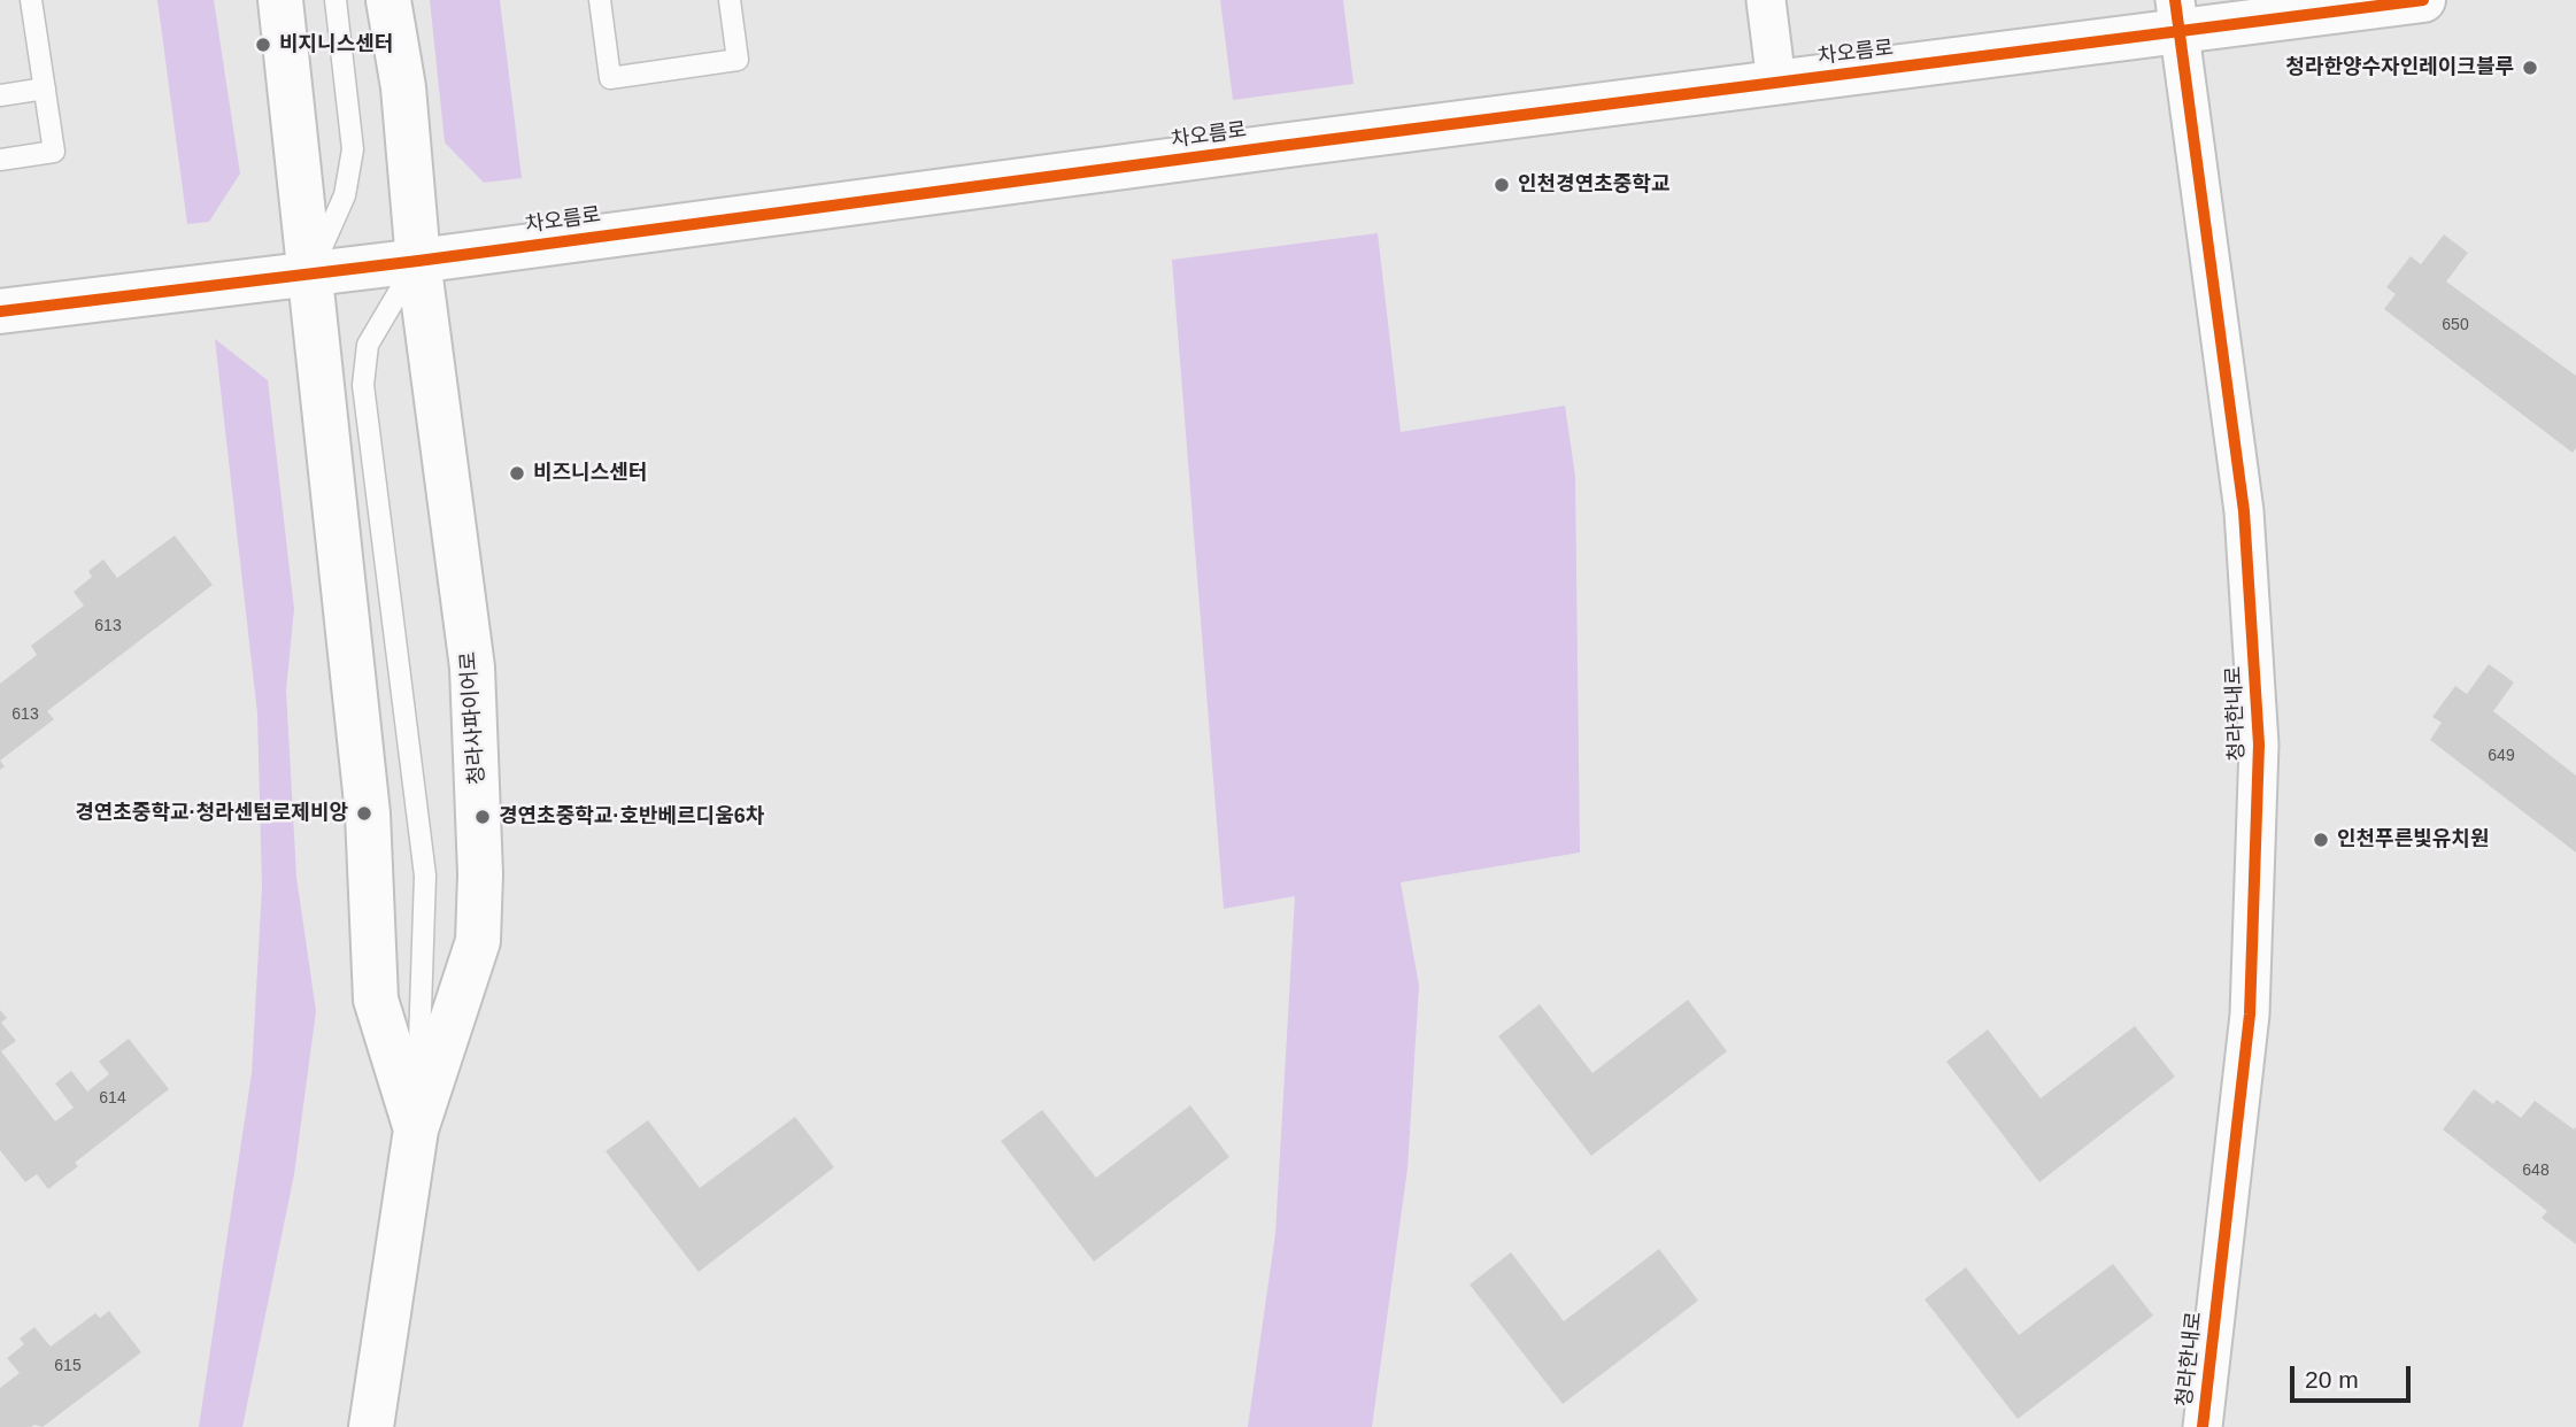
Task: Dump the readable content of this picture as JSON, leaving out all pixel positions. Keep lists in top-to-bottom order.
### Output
{
  "streets": {
    "main road": ["차오름로", "청라사파이어로"],
    "street": ["청라한내로"]
  },
  "crossings": [
    ["차오름로", "청라한내로"],
    ["차오름로", "청라사파이어로"]
  ],
  "places": [
    "비지니스센터",
    "청라한양수자인레이크블루",
    "인천경연초중학교",
    "비즈니스센터",
    "경연초중학교·청라센텀로제비앙",
    "경연초중학교·호반베르디움6차",
    "인천푸른빛유치원"
  ],
  "house_numbers": [
    "650",
    "613",
    "613",
    "649",
    "614",
    "648",
    "615"
  ],
  "scale_bar": "20 m"
}
